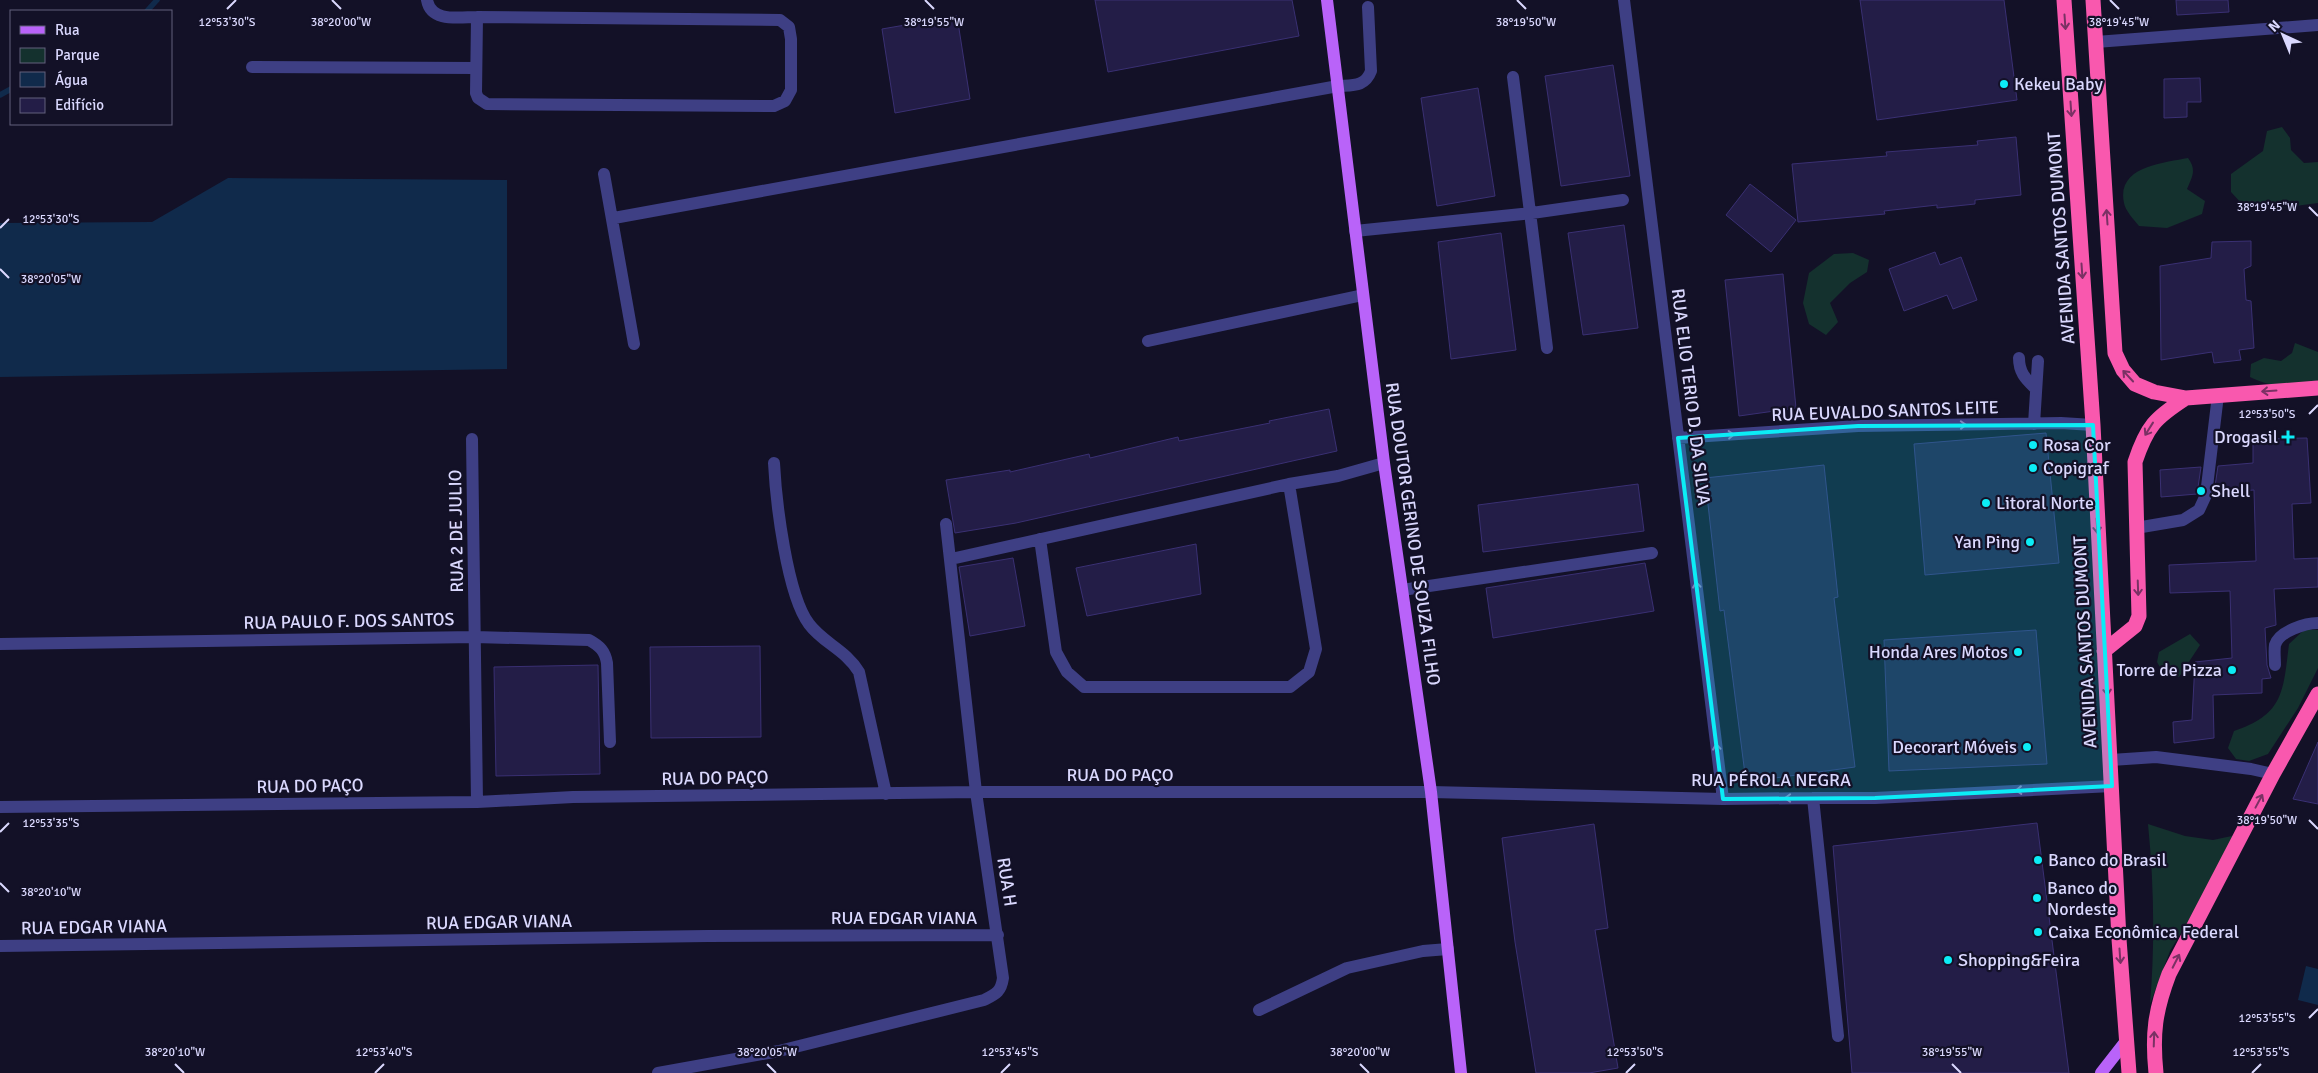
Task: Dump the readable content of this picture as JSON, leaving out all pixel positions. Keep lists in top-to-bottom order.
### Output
{
  "streets": {
    "highway": ["AVENIDA SANTOS DUMONT"],
    "main road": ["RUA DOUTOR GERINO DE SOUZA FILHO"],
    "street": [
      "RUA ELIO TERIO D. DA SILVA",
      "RUA EUVALDO SANTOS LEITE",
      "RUA 2 DE JULIO",
      "RUA PAULO F. DOS SANTOS",
      "RUA DO PAÇO",
      "RUA PÉROLA NEGRA",
      "RUA H",
      "RUA EDGAR VIANA"
    ]
  },
  "crossings": [
    ["AVENIDA SANTOS DUMONT", "RUA EUVALDO SANTOS LEITE"],
    ["AVENIDA SANTOS DUMONT", "RUA PÉROLA NEGRA"],
    ["RUA ELIO TERIO D. DA SILVA", "RUA EUVALDO SANTOS LEITE"],
    ["RUA ELIO TERIO D. DA SILVA", "RUA PÉROLA NEGRA"],
    ["RUA 2 DE JULIO", "RUA PAULO F. DOS SANTOS"],
    ["RUA 2 DE JULIO", "RUA DO PAÇO"],
    ["RUA DOUTOR GERINO DE SOUZA FILHO", "RUA DO PAÇO"],
    ["RUA DOUTOR GERINO DE SOUZA FILHO", "RUA PÉROLA NEGRA"],
    ["RUA DO PAÇO", "RUA PÉROLA NEGRA"],
    ["RUA DO PAÇO", "RUA H"],
    ["RUA H", "RUA EDGAR VIANA"]
  ],
  "one_way": [
    "AVENIDA SANTOS DUMONT",
    "RUA ELIO TERIO D. DA SILVA",
    "RUA EUVALDO SANTOS LEITE",
    "RUA PÉROLA NEGRA"
  ],
  "places": {
    "other": [
      "Kekeu Baby",
      "Rosa Cor",
      "Copigraf",
      "Shell",
      "Litoral Norte",
      "Yan Ping",
      "Honda Ares Motos",
      "Torre de Pizza",
      "Decorart Móveis",
      "Banco do Brasil",
      "Banco do Nordeste",
      "Caixa Econômica Federal",
      "Shopping&Feira"
    ],
    "health": ["Drogasil"]
  },
  "legend": [
    "Rua",
    "Parque",
    "Água",
    "Edifício"
  ],
  "north": "top left",
  "coordinates": [
    "12°53'30\"S",
    "38°19'50\"W",
    "38°20'00\"W",
    "38°19'55\"W",
    "38°19'45\"W",
    "38°20'05\"W",
    "12°53'50\"S",
    "12°53'35\"S",
    "38°20'10\"W",
    "12°53'55\"S",
    "12°53'40\"S",
    "12°53'45\"S"
  ]
}
